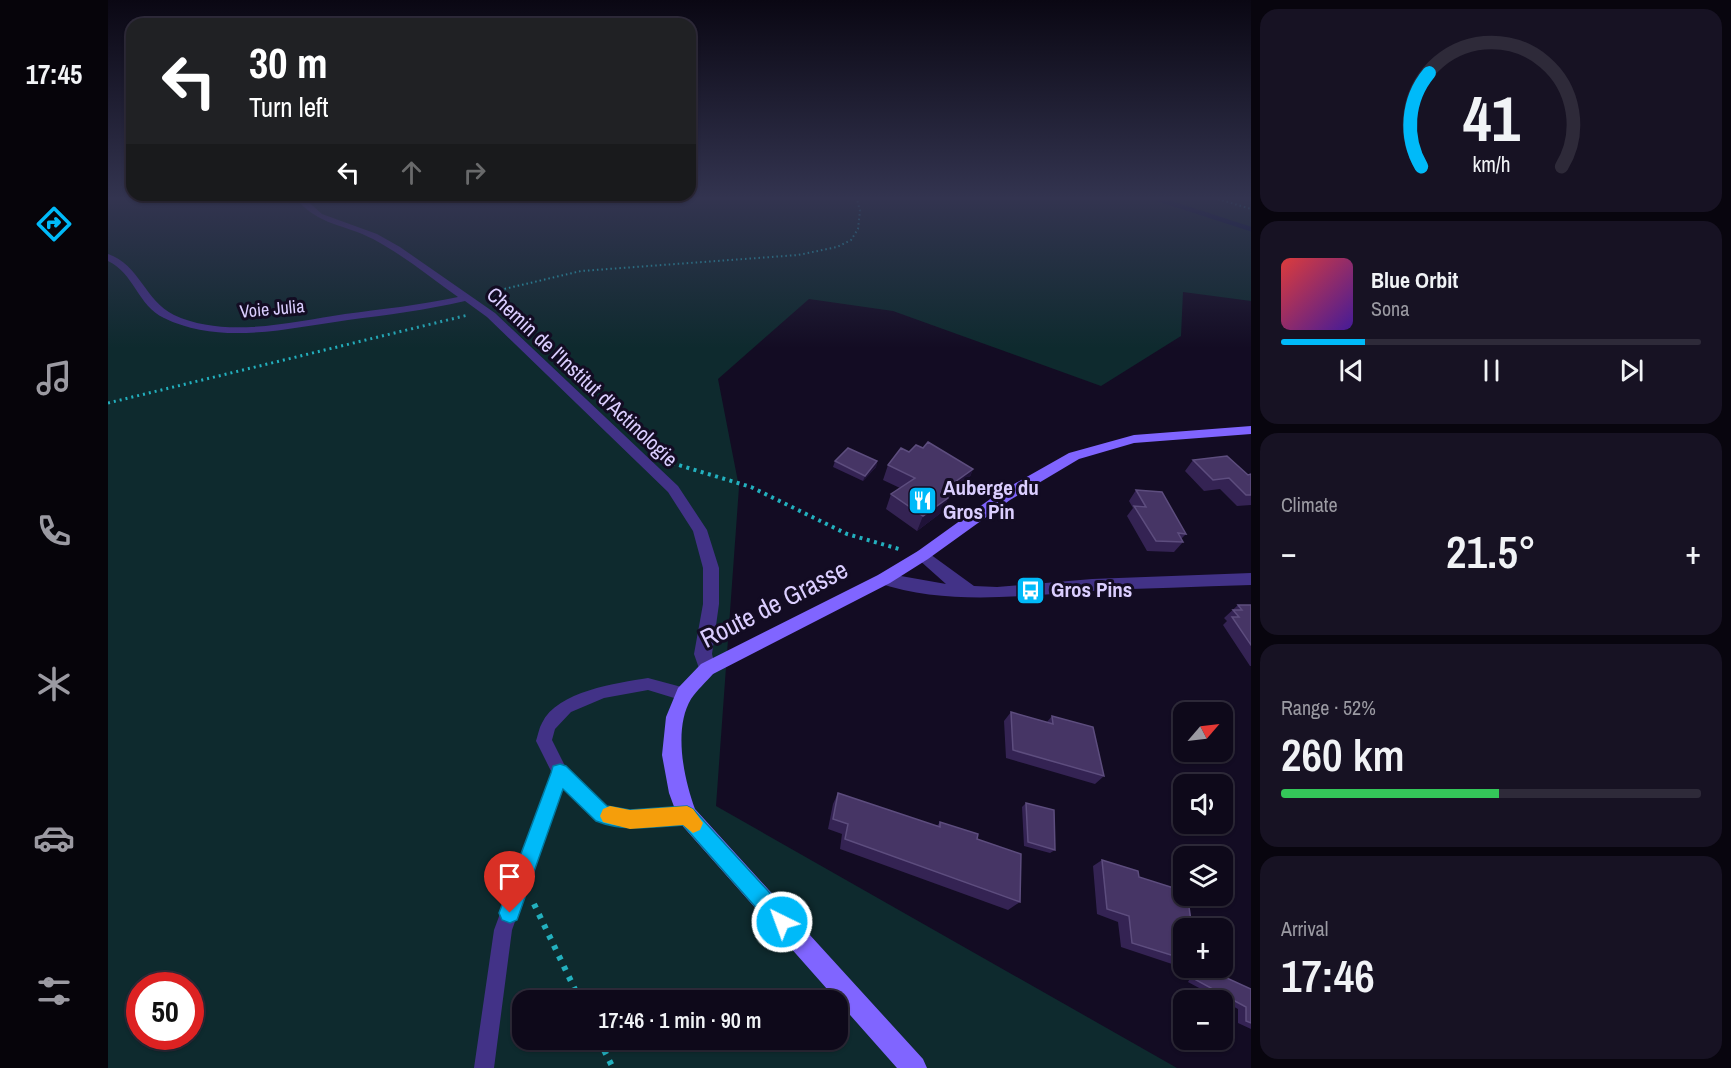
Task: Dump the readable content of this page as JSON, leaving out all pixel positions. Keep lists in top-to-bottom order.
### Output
{
  "streets": {
    "main road": ["Route de Grasse"],
    "street": ["Voie Julia", "Chemin de l'Institut d'Actinologie"]
  },
  "crossings": [
    ["Voie Julia", "Chemin de l'Institut d'Actinologie"],
    ["Chemin de l'Institut d'Actinologie", "Route de Grasse"]
  ],
  "places": {
    "restaurant": ["Auberge du Gros Pin"],
    "bus stop": ["Gros Pins"]
  },
  "north": "top right",
  "page": {
    "tabs": "17:45",
    "turn": ["30 m", "Turn left"],
    "song": ["Blue Orbit", "Sona"],
    "tile": [
      "Climate",
      ["Range · 52%", "260 km"],
      ["Arrival", "17:46"]
    ],
    "heat": ["−", "21.5°", "+"],
    "map_buttons": ["+", "−"],
    "limit": "50",
    "trip": "17:46 · 1 min · 90 m",
    "gauge": ["41", "km/h"]
  }
}
